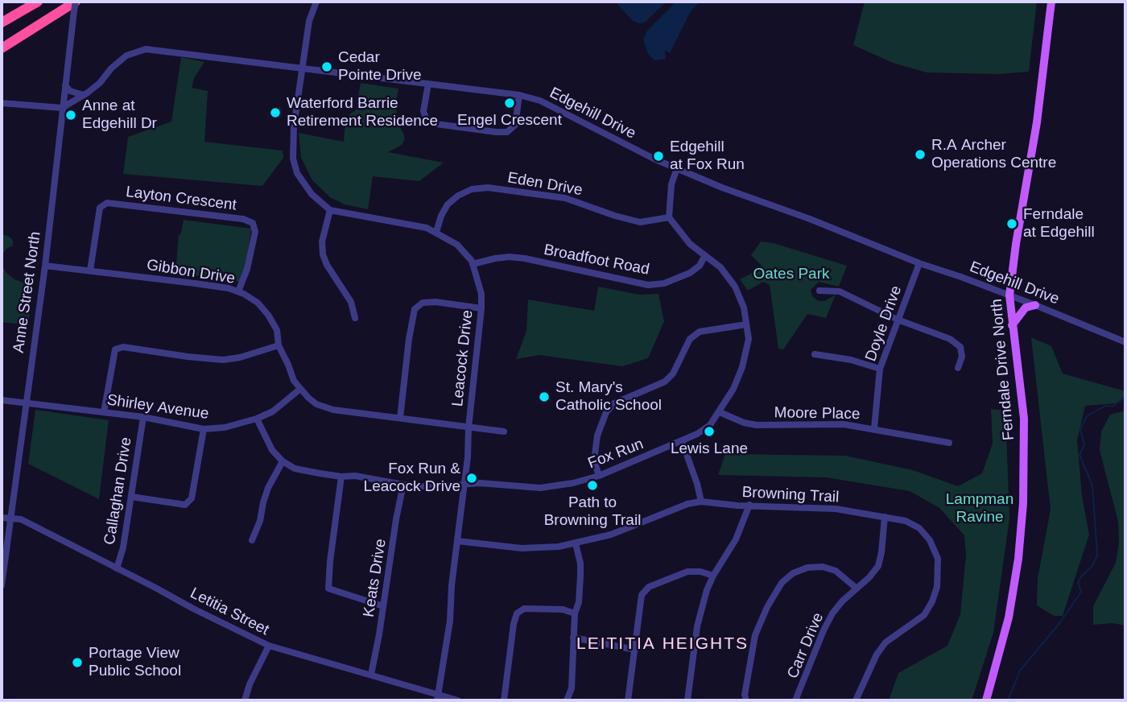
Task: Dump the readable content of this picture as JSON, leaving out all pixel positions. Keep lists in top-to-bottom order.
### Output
{
  "streets": {
    "main road": ["Ferndale Drive North"],
    "street": [
      "Edgehill Drive",
      "Eden Drive",
      "Layton Crescent",
      "Broadfoot Road",
      "Gibbon Drive",
      "Anne Street North",
      "Doyle Drive",
      "Leacock Drive",
      "Shirley Avenue",
      "Moore Place",
      "Fox Run",
      "Callaghan Drive",
      "Browning Trail",
      "Keats Drive",
      "Letitia Street",
      "Carr Drive"
    ]
  },
  "crossings": [
    ["Edgehill Drive", "Anne Street North"],
    ["Edgehill Drive", "Doyle Drive"],
    ["Edgehill Drive", "Ferndale Drive North"],
    ["Eden Drive", "Leacock Drive"],
    ["Eden Drive", "Fox Run"],
    ["Layton Crescent", "Gibbon Drive"],
    ["Broadfoot Road", "Leacock Drive"],
    ["Broadfoot Road", "Fox Run"],
    ["Gibbon Drive", "Anne Street North"],
    ["Gibbon Drive", "Leacock Drive"],
    ["Gibbon Drive", "Shirley Avenue"],
    ["Anne Street North", "Shirley Avenue"],
    ["Anne Street North", "Letitia Street"],
    ["Doyle Drive", "Moore Place"],
    ["Leacock Drive", "Fox Run"],
    ["Leacock Drive", "Browning Trail"],
    ["Leacock Drive", "Letitia Street"],
    ["Shirley Avenue", "Callaghan Drive"],
    ["Moore Place", "Fox Run"],
    ["Fox Run", "Keats Drive"],
    ["Callaghan Drive", "Letitia Street"],
    ["Browning Trail", "Carr Drive"],
    ["Keats Drive", "Letitia Street"]
  ],
  "districts": ["LEITITIA HEIGHTS"],
  "parks": ["Oates Park", "Lampman Ravine"],
  "places": [
    "Cedar Pointe Drive",
    "Engel Crescent",
    "Waterford Barrie Retirement Residence",
    "Anne at Edgehill Dr",
    "R.A Archer Operations Centre",
    "Edgehill at Fox Run",
    "Ferndale at Edgehill",
    "St. Mary's Catholic School",
    "Lewis Lane",
    "Fox Run & Leacock Drive",
    "Path to Browning Trail",
    "Portage View Public School"
  ]
}
